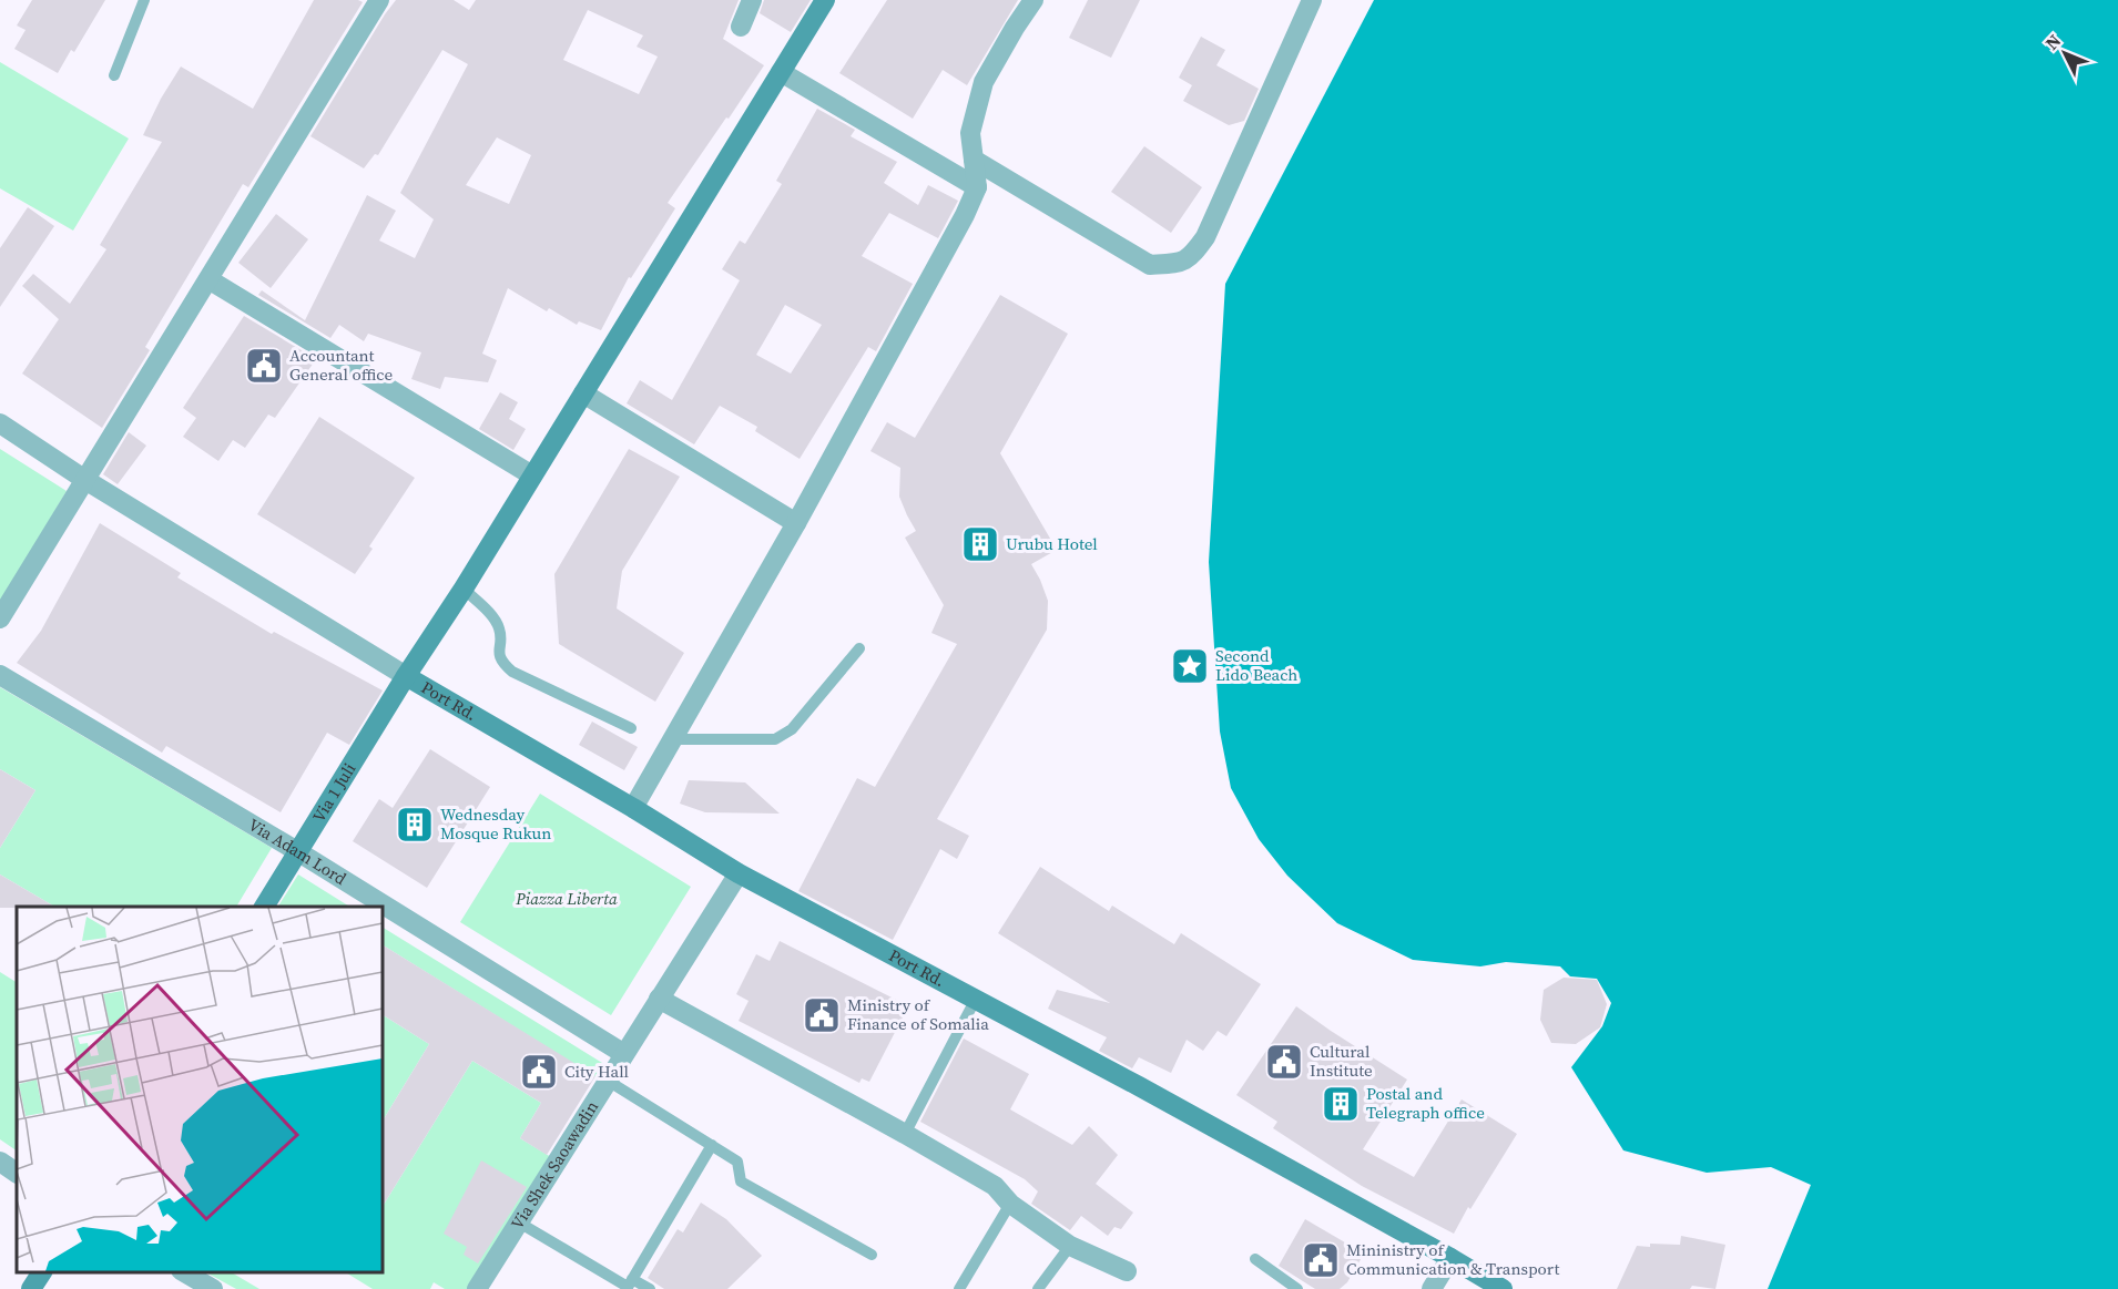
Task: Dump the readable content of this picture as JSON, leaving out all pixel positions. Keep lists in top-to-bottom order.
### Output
{
  "streets": {
    "main road": ["Port Rd.", "Via 1 Juli"],
    "street": ["Via Adam Lord", "Via Shek Saoawadin"]
  },
  "crossings": [
    ["Port Rd.", "Via 1 Juli"],
    ["Port Rd.", "Via Shek Saoawadin"],
    ["Via 1 Juli", "Via Adam Lord"],
    ["Via Adam Lord", "Via Shek Saoawadin"]
  ],
  "parks": ["Piazza Liberta"],
  "places": {
    "public building": [
      "Accountant General office",
      "Ministry of Finance of Somalia",
      "Cultural Institute",
      "City Hall",
      "Mininistry of Communication & Transport"
    ],
    "building": ["Urubu Hotel", "Wednesday Mosque Rukun", "Postal and Telegraph office"],
    "place": ["Second Lido Beach"]
  },
  "north": "top left"
}
